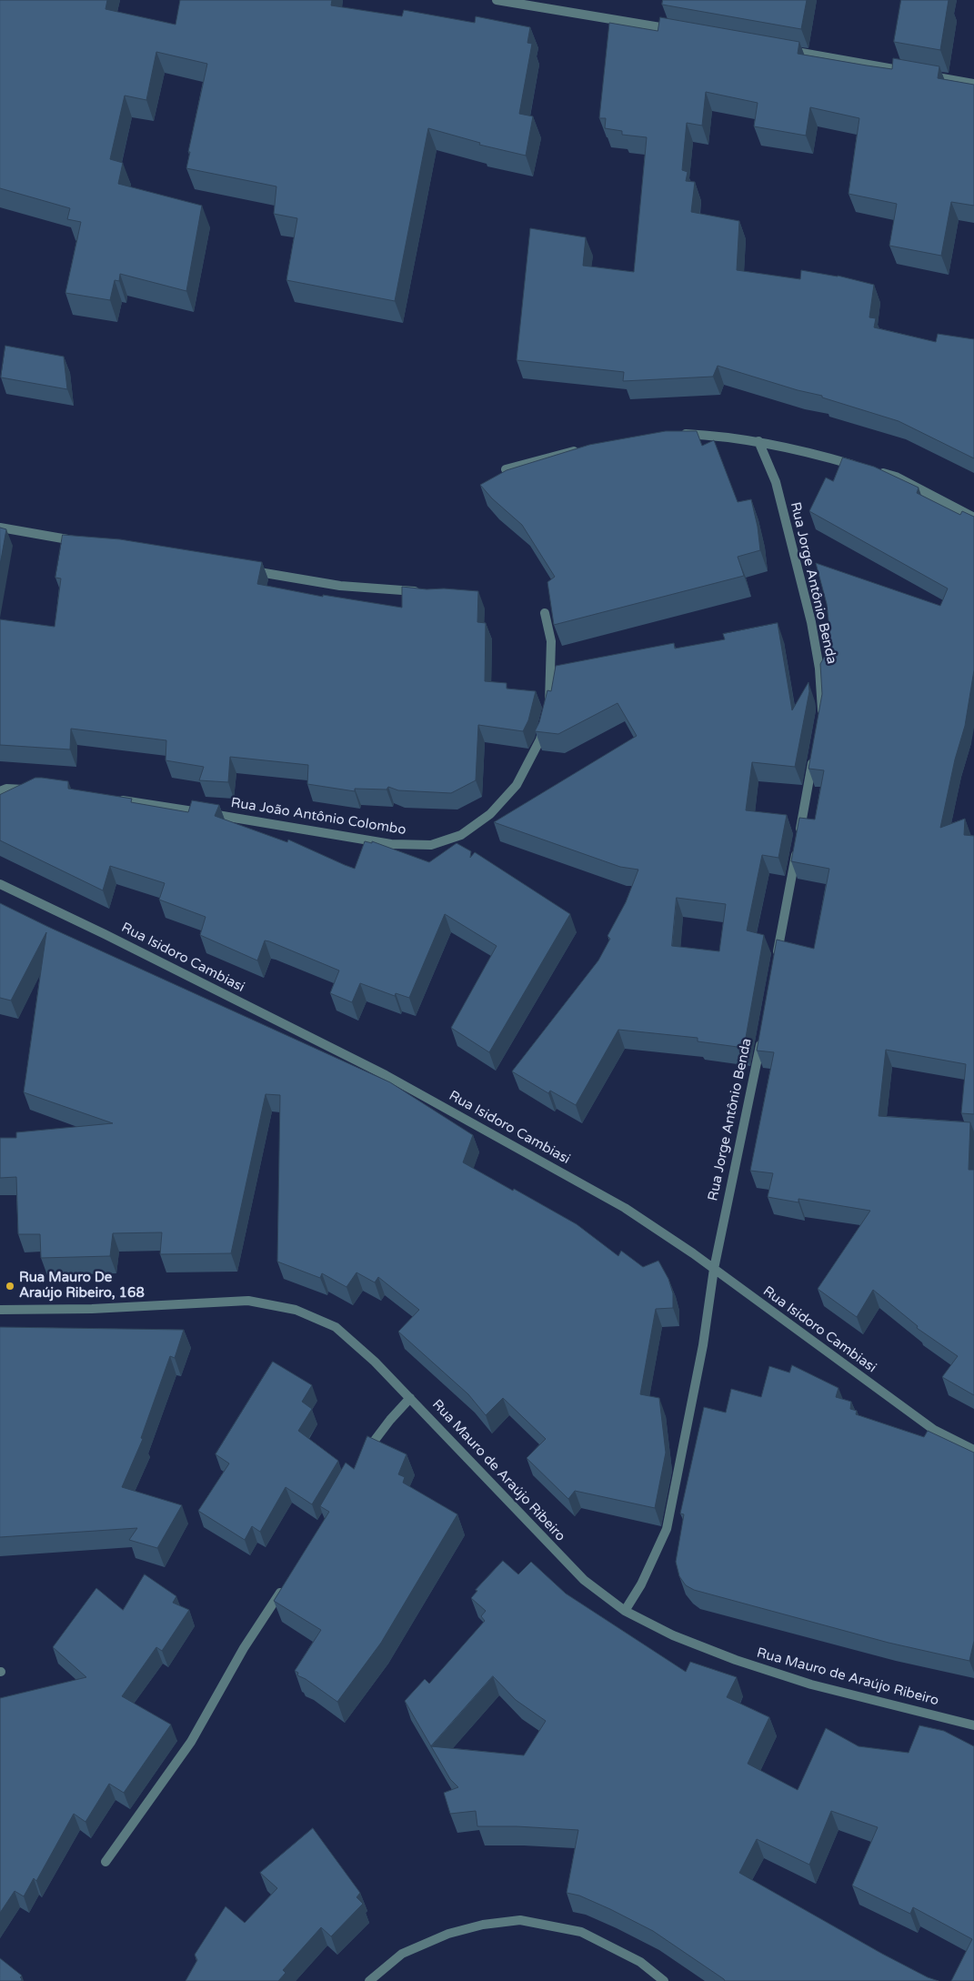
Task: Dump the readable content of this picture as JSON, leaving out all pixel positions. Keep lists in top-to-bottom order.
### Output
{
  "streets": {
    "street": [
      "Rua Jorge Antônio Benda",
      "Rua João Antônio Colombo",
      "Rua Isidoro Cambiasi",
      "Rua Mauro de Araújo Ribeiro"
    ]
  },
  "crossings": [
    ["Rua Jorge Antônio Benda", "Rua Isidoro Cambiasi"],
    ["Rua Jorge Antônio Benda", "Rua Mauro de Araújo Ribeiro"]
  ],
  "places": ["Rua Mauro De Araújo Ribeiro, 168"]
}
